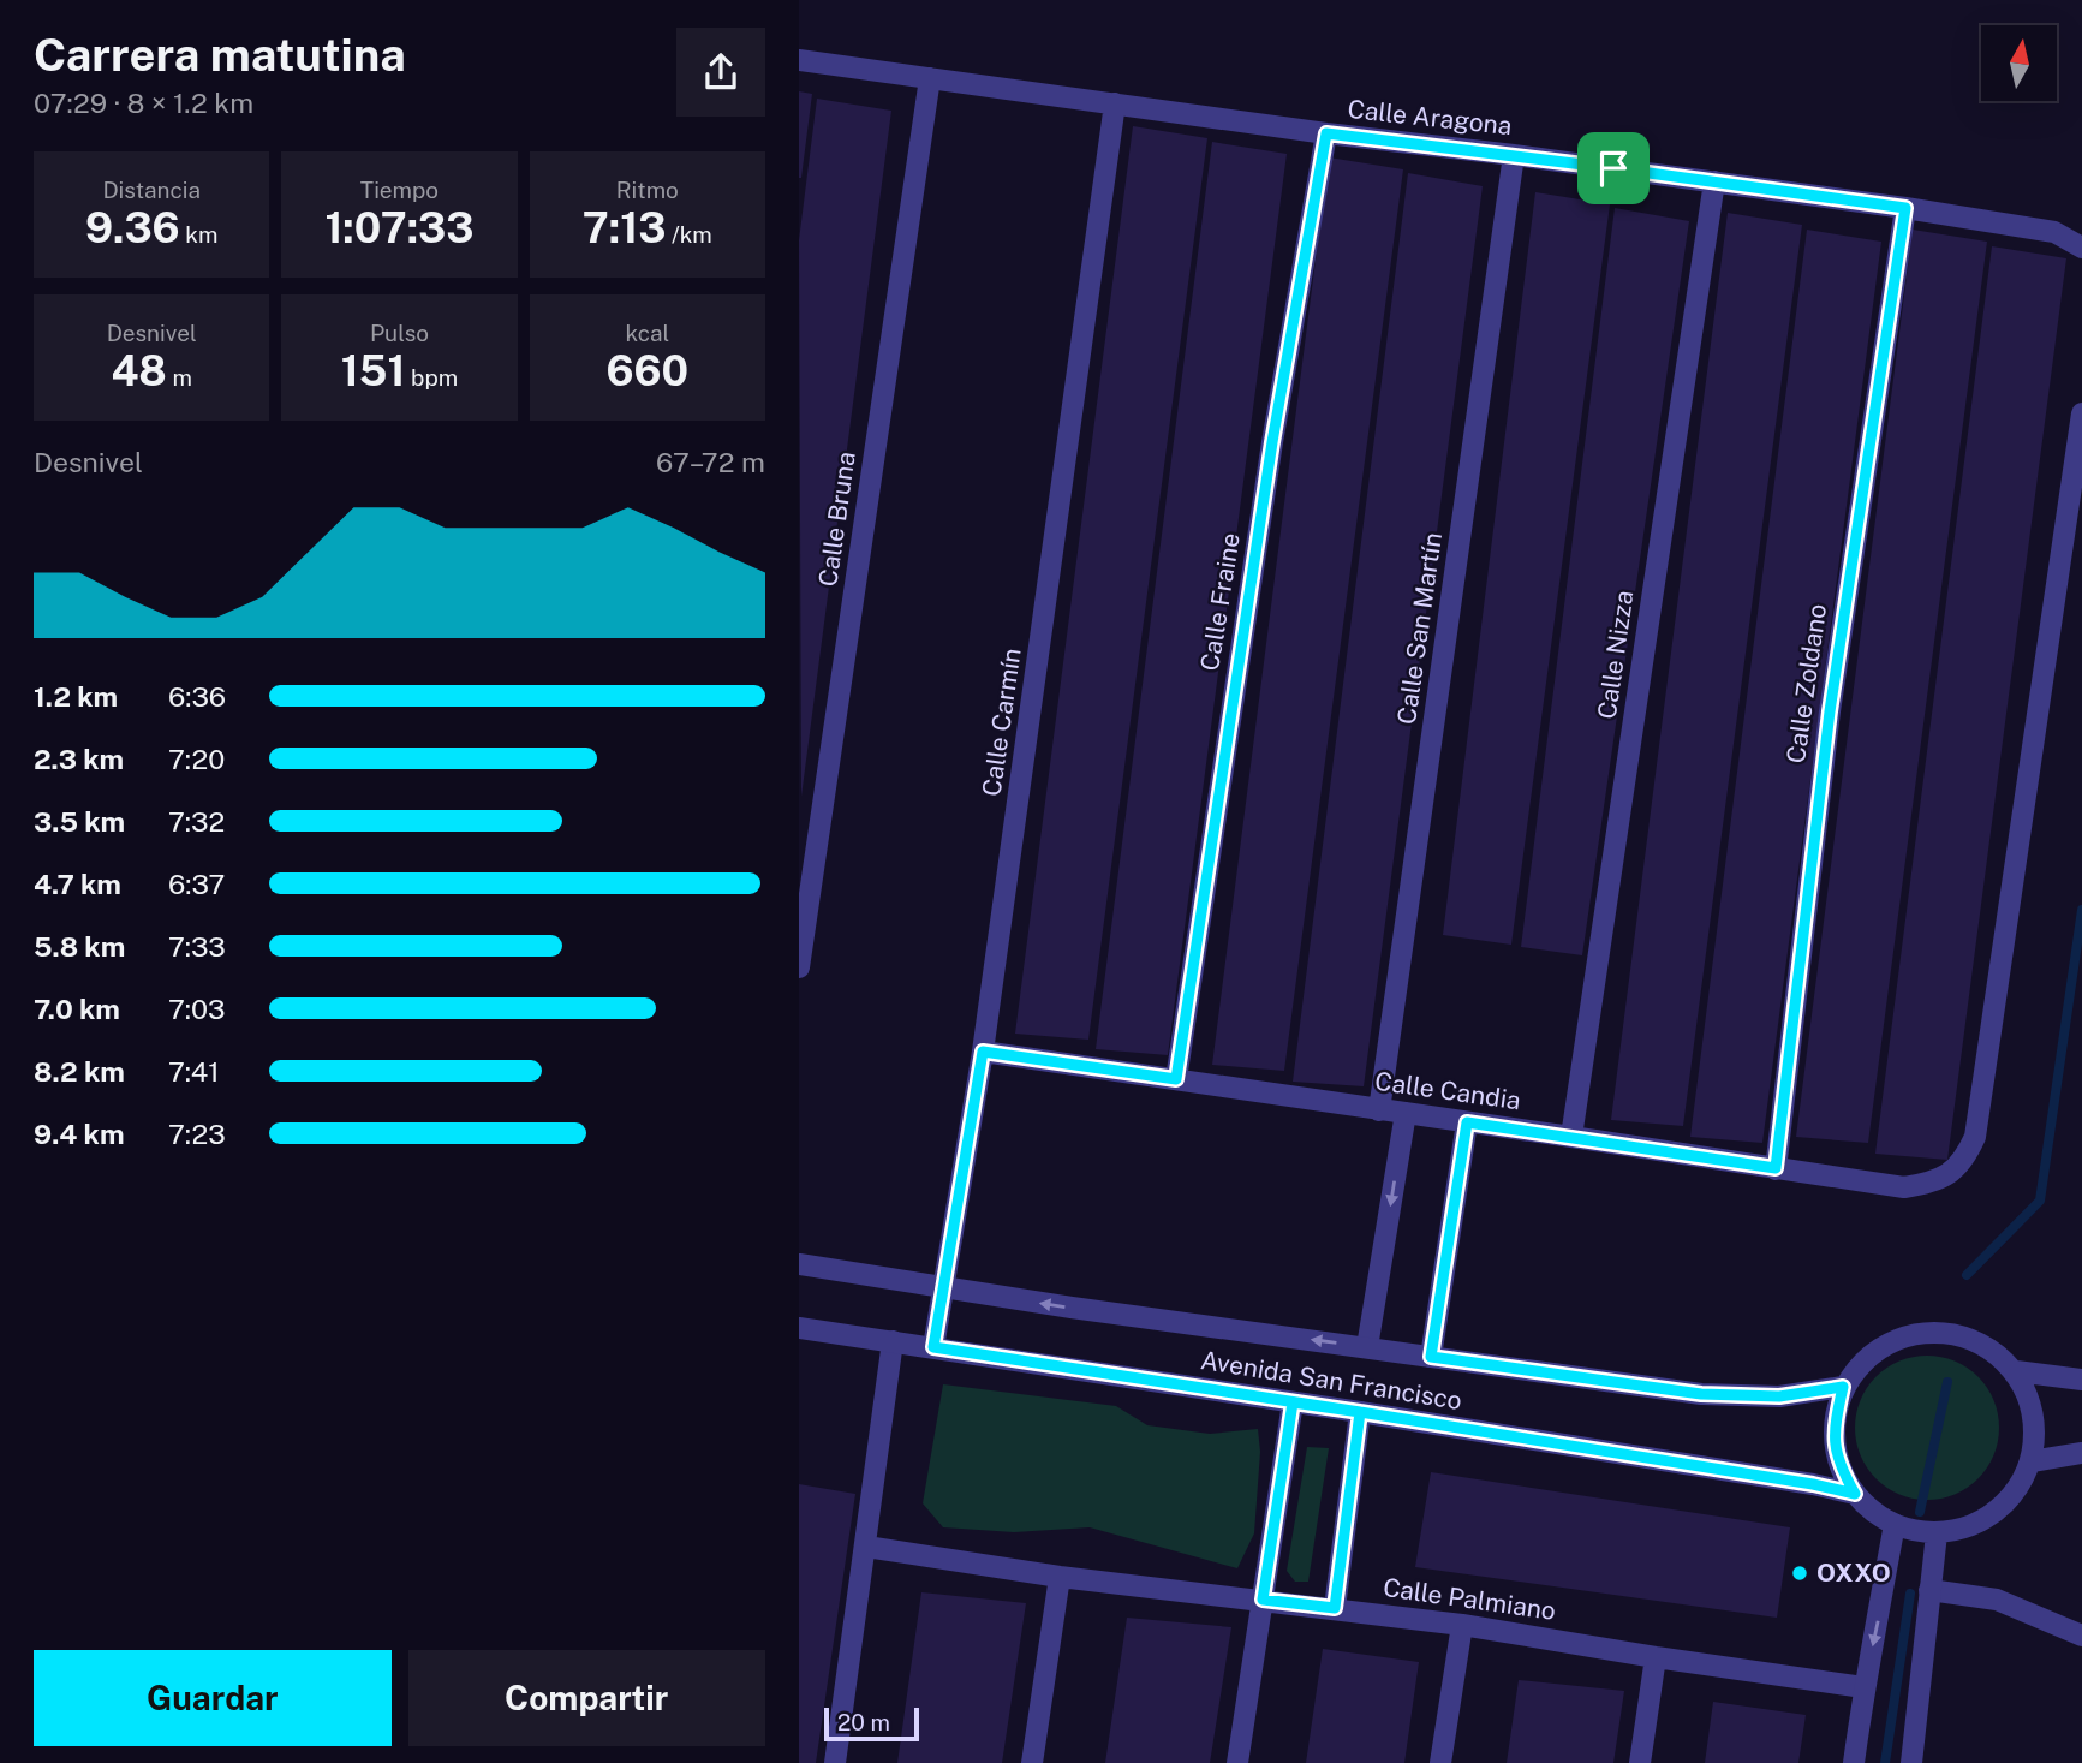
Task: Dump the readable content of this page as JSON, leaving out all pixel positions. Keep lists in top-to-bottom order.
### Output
{
  "streets": {
    "street": [
      "Calle Aragona",
      "Calle Bruna",
      "Calle Fraine",
      "Calle San Martín",
      "Calle Nizza",
      "Calle Zoldano",
      "Calle Carmín",
      "Calle Candia",
      "Avenida San Francisco",
      "Calle Palmiano"
    ]
  },
  "crossings": [
    ["Calle Aragona", "Calle Bruna"],
    ["Calle Aragona", "Calle Fraine"],
    ["Calle Aragona", "Calle San Martín"],
    ["Calle Aragona", "Calle Nizza"],
    ["Calle Aragona", "Calle Zoldano"],
    ["Calle Aragona", "Calle Carmín"],
    ["Calle Fraine", "Calle Candia"],
    ["Calle San Martín", "Calle Candia"],
    ["Calle Nizza", "Calle Candia"],
    ["Calle Zoldano", "Calle Candia"],
    ["Calle Carmín", "Calle Candia"],
    ["Calle Carmín", "Avenida San Francisco"]
  ],
  "places": ["OXXO"],
  "scale_bar": "20 m",
  "north": "top",
  "page": {
    "heading": ["Carrera matutina", "07:29 · 8 × 1.2 km"],
    "stats": [
      ["Distancia", "9.36 km"],
      ["Tiempo", "1:07:33"],
      ["Ritmo", "7:13 /km"],
      ["Desnivel", "48 m"],
      ["Pulso", "151 bpm"],
      ["kcal", "660"]
    ],
    "chart": ["Desnivel", "67–72 m"],
    "list": [
      {
        "name": "1.2 km",
        "note": "6:36"
      },
      {
        "name": "2.3 km",
        "note": "7:20"
      },
      {
        "name": "3.5 km",
        "note": "7:32"
      },
      {
        "name": "4.7 km",
        "note": "6:37"
      },
      {
        "name": "5.8 km",
        "note": "7:33"
      },
      {
        "name": "7.0 km",
        "note": "7:03"
      },
      {
        "name": "8.2 km",
        "note": "7:41"
      },
      {
        "name": "9.4 km",
        "note": "7:23"
      }
    ],
    "buttons": ["Guardar", "Compartir"],
    "scale": "20 m"
  }
}
